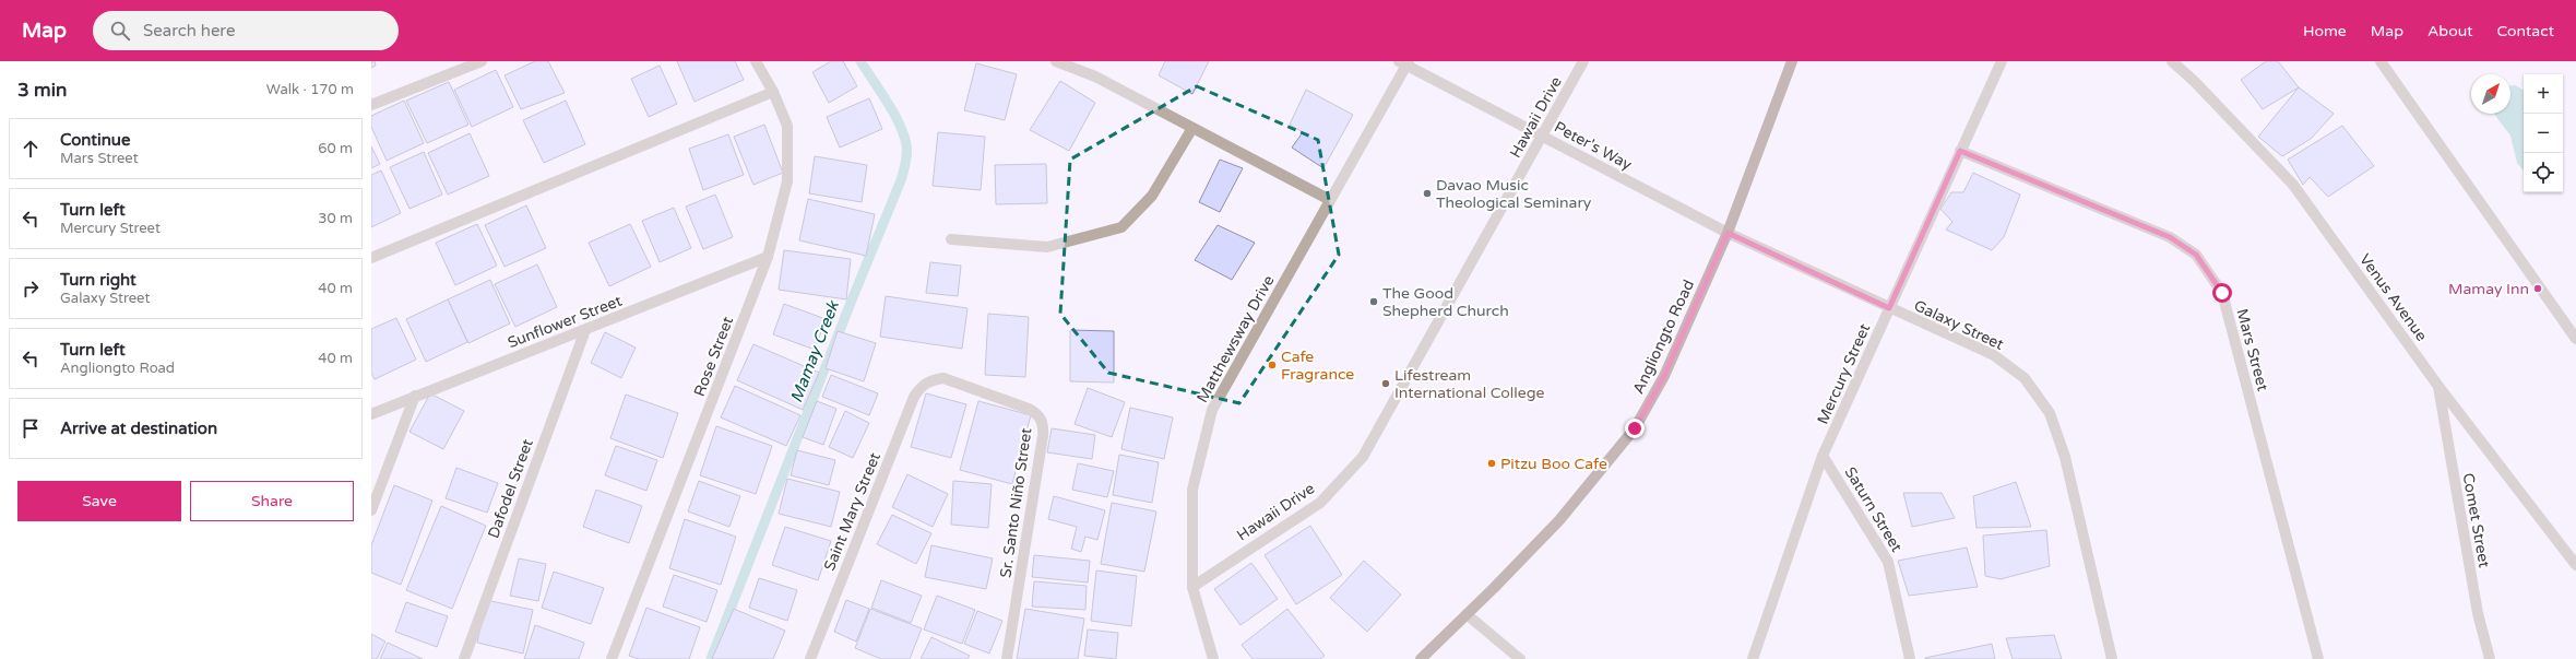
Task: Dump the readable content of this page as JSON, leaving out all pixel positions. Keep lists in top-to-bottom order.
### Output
{
  "streets": {
    "main road": ["Angliongto Road"],
    "street": [
      "Hawaii Drive",
      "Peter's Way",
      "Venus Avenue",
      "Sunflower Street",
      "Galaxy Street",
      "Matthewsway Drive",
      "Mars Street",
      "Rose Street",
      "Mercury Street",
      "Dafodel Street",
      "Sr. Santo Niño Street",
      "Saturn Street",
      "Saint Mary Street",
      "Comet Street"
    ]
  },
  "crossings": [
    ["Hawaii Drive", "Peter's Way"],
    ["Hawaii Drive", "Matthewsway Drive"],
    ["Peter's Way", "Galaxy Street"],
    ["Peter's Way", "Angliongto Road"],
    ["Peter's Way", "Matthewsway Drive"],
    ["Venus Avenue", "Comet Street"],
    ["Sunflower Street", "Rose Street"],
    ["Sunflower Street", "Dafodel Street"],
    ["Galaxy Street", "Angliongto Road"],
    ["Galaxy Street", "Mercury Street"],
    ["Mars Street", "Mercury Street"],
    ["Mercury Street", "Saturn Street"],
    ["Sr. Santo Niño Street", "Saint Mary Street"]
  ],
  "water": ["Mamay Creek"],
  "places": [
    "Davao Music Theological Seminary",
    "Mamay Inn",
    "The Good Shepherd Church",
    "Cafe Fragrance",
    "Lifestream International College",
    "Pitzu Boo Cafe"
  ],
  "north": "top right",
  "page": {
    "header": "Map",
    "search": "Search here",
    "nav": [
      "Home",
      "Map",
      "About",
      "Contact"
    ],
    "heading": ["3 min", "Walk · 170 m"],
    "map_buttons": ["+", "−"],
    "list": [
      ["Continue", "Mars Street", "60 m"],
      ["Turn left", "Mercury Street", "30 m"],
      ["Turn right", "Galaxy Street", "40 m"],
      ["Turn left", "Angliongto Road", "40 m"],
      "Arrive at destination"
    ],
    "buttons": ["Save", "Share"]
  }
}
